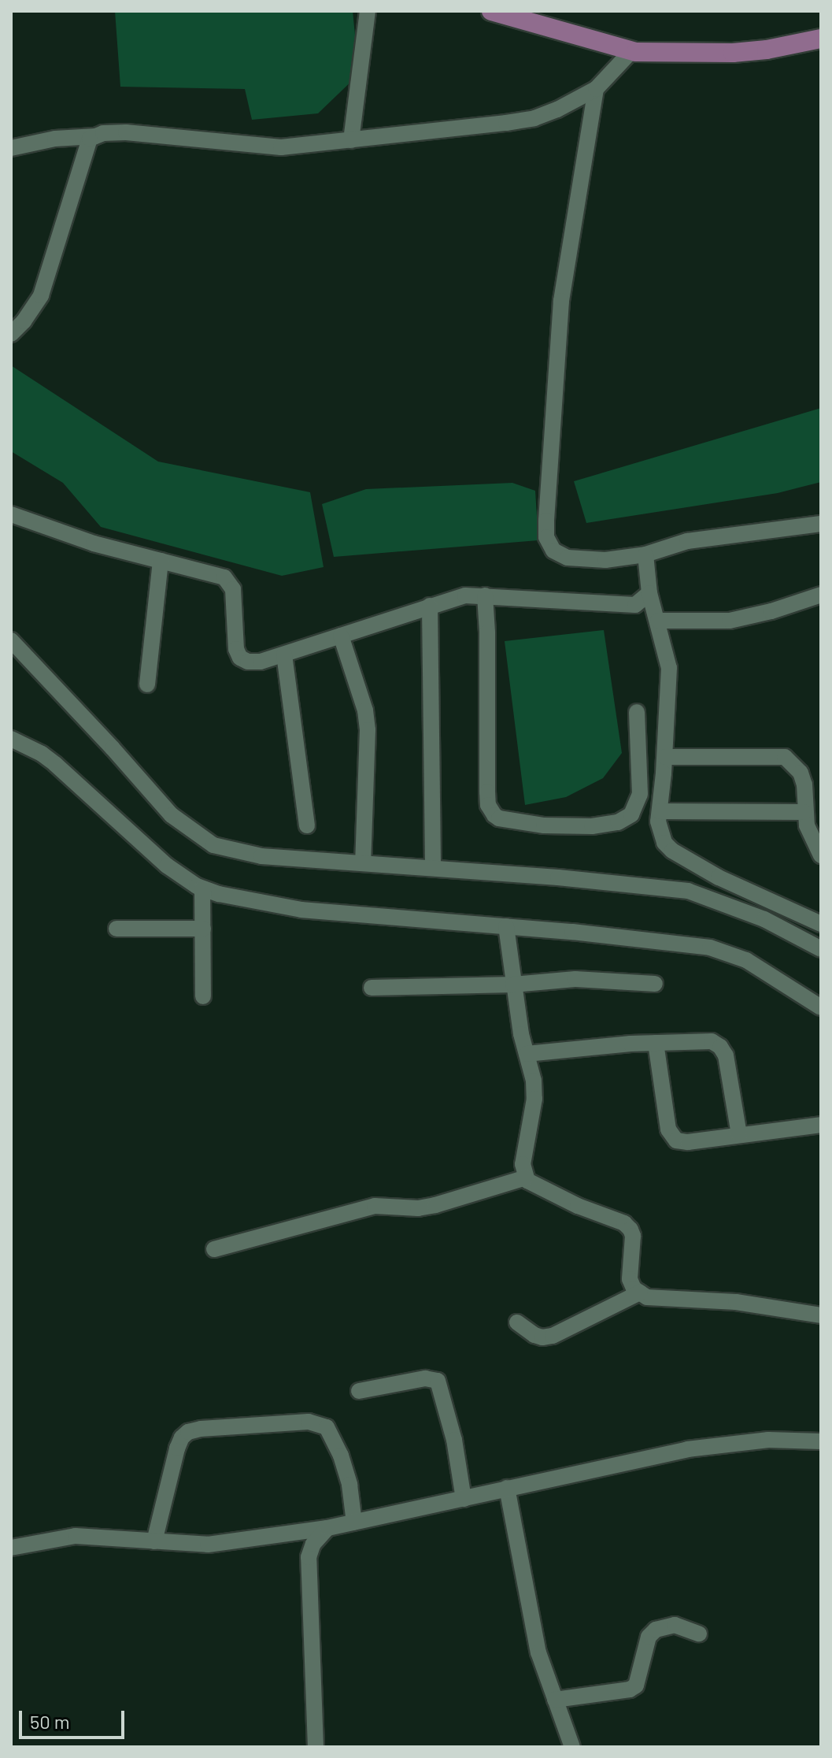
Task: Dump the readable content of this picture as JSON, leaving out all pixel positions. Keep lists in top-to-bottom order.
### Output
{
  "scale_bar": "50 m"
}
